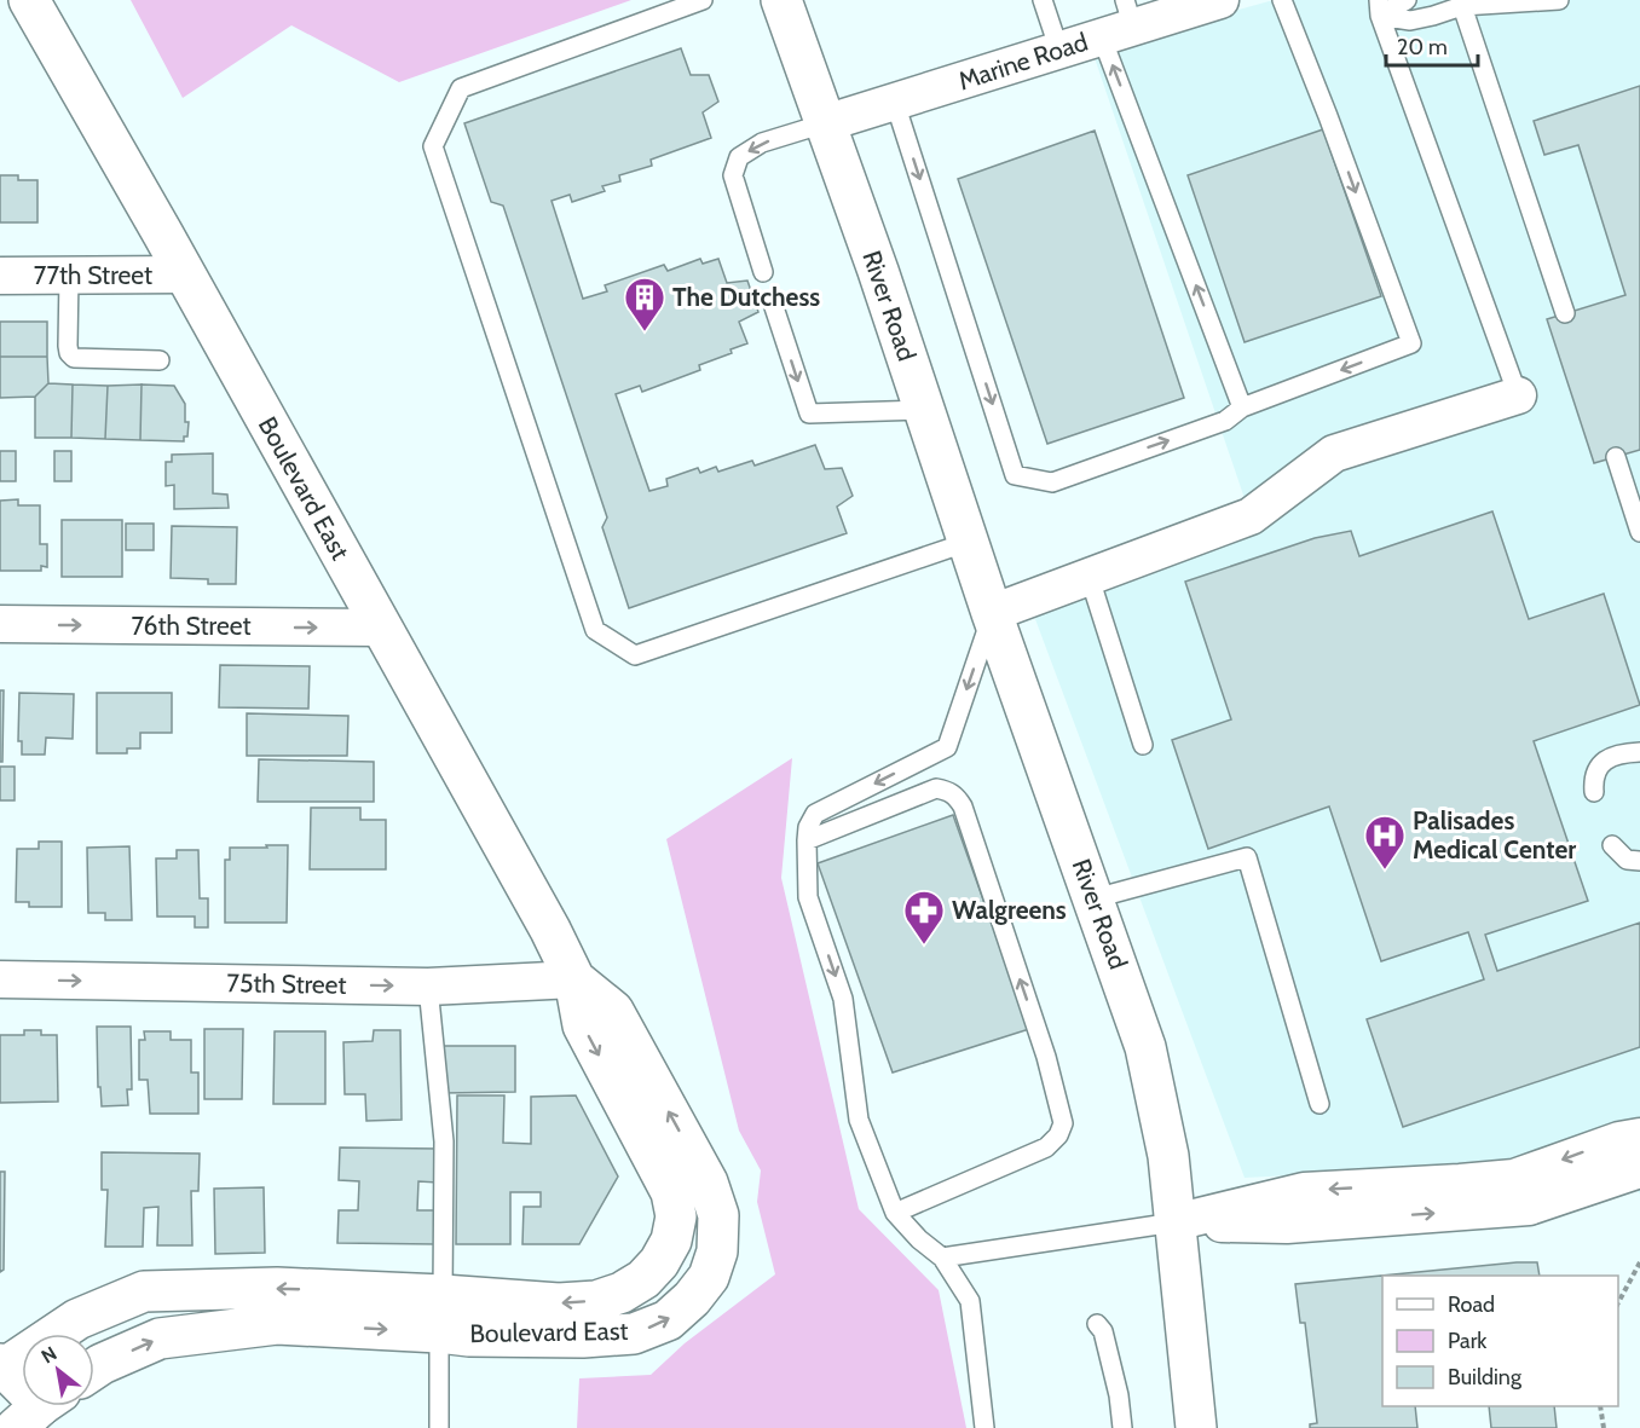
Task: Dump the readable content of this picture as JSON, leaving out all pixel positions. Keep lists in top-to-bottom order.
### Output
{
  "streets": {
    "main road": ["River Road", "Boulevard East"],
    "street": [
      "Marine Road",
      "77th Street",
      "76th Street",
      "75th Street"
    ]
  },
  "crossings": [
    ["Marine Road", "River Road"],
    ["77th Street", "Boulevard East"],
    ["Boulevard East", "76th Street"],
    ["Boulevard East", "75th Street"]
  ],
  "one_way": ["76th Street", "75th Street"],
  "places": {
    "building": ["The Dutchess"],
    "hospital": ["Palisades Medical Center"],
    "pharmacy": ["Walgreens"]
  },
  "legend": ["Road", "Park", "Building"],
  "scale_bar": "20 m",
  "north": "top left"
}
